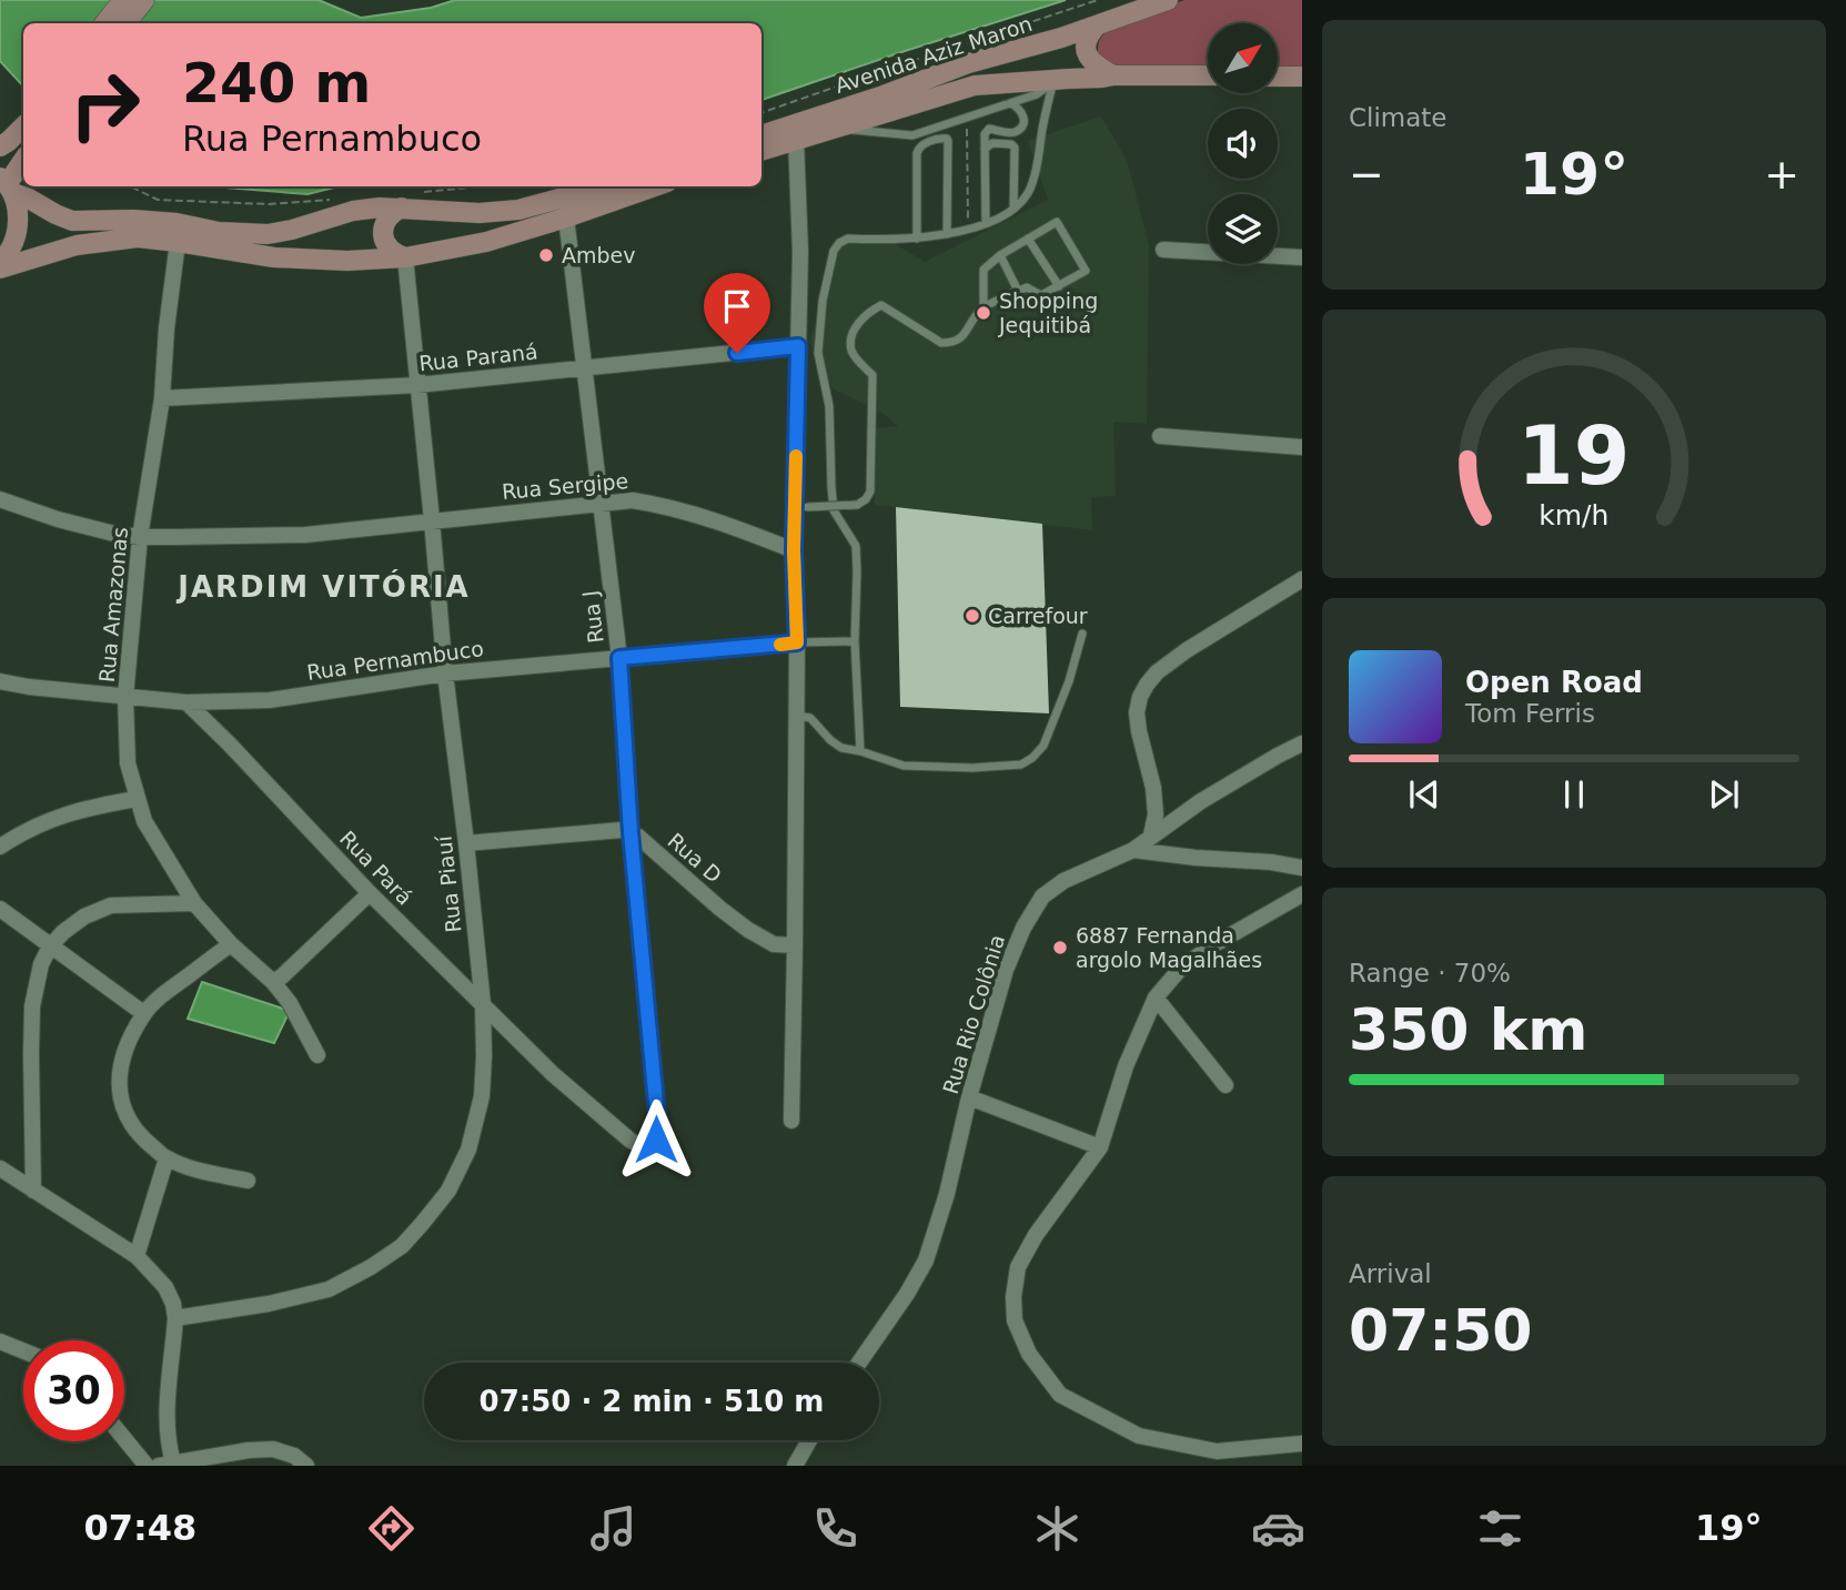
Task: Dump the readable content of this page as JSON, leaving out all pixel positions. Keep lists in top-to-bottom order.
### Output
{
  "streets": {
    "main road": ["Avenida Aziz Maron"],
    "street": [
      "Rua Paraná",
      "Rua Sergipe",
      "Rua Amazonas",
      "Rua J",
      "Rua Pernambuco",
      "Rua D",
      "Rua Pará",
      "Rua Piauí",
      "Rua Rio Colônia"
    ]
  },
  "crossings": [
    ["Rua Paraná", "Rua Amazonas"],
    ["Rua Paraná", "Rua J"],
    ["Rua Paraná", "Rua Piauí"],
    ["Rua Sergipe", "Rua Amazonas"],
    ["Rua Sergipe", "Rua J"],
    ["Rua Sergipe", "Rua Piauí"],
    ["Rua Amazonas", "Rua Pernambuco"],
    ["Rua J", "Rua Pernambuco"],
    ["Rua J", "Rua D"],
    ["Rua J", "Rua Pará"],
    ["Rua Pernambuco", "Rua Pará"],
    ["Rua Pernambuco", "Rua Piauí"],
    ["Rua Pará", "Rua Piauí"]
  ],
  "districts": ["JARDIM VITÓRIA"],
  "places": [
    "Ambev",
    "Shopping Jequitibá",
    "Carrefour",
    "6887 Fernanda argolo Magalhães"
  ],
  "north": "top right",
  "page": {
    "tile": [
      "Climate",
      ["Range · 70%", "350 km"],
      ["Arrival", "07:50"]
    ],
    "turn": ["240 m", "Rua Pernambuco"],
    "heat": ["−", "19°", "+"],
    "song": ["Open Road", "Tom Ferris"],
    "limit": "30",
    "trip": "07:50 · 2 min · 510 m",
    "tabs": ["07:48", "19°"],
    "gauge": ["19", "km/h"]
  }
}
